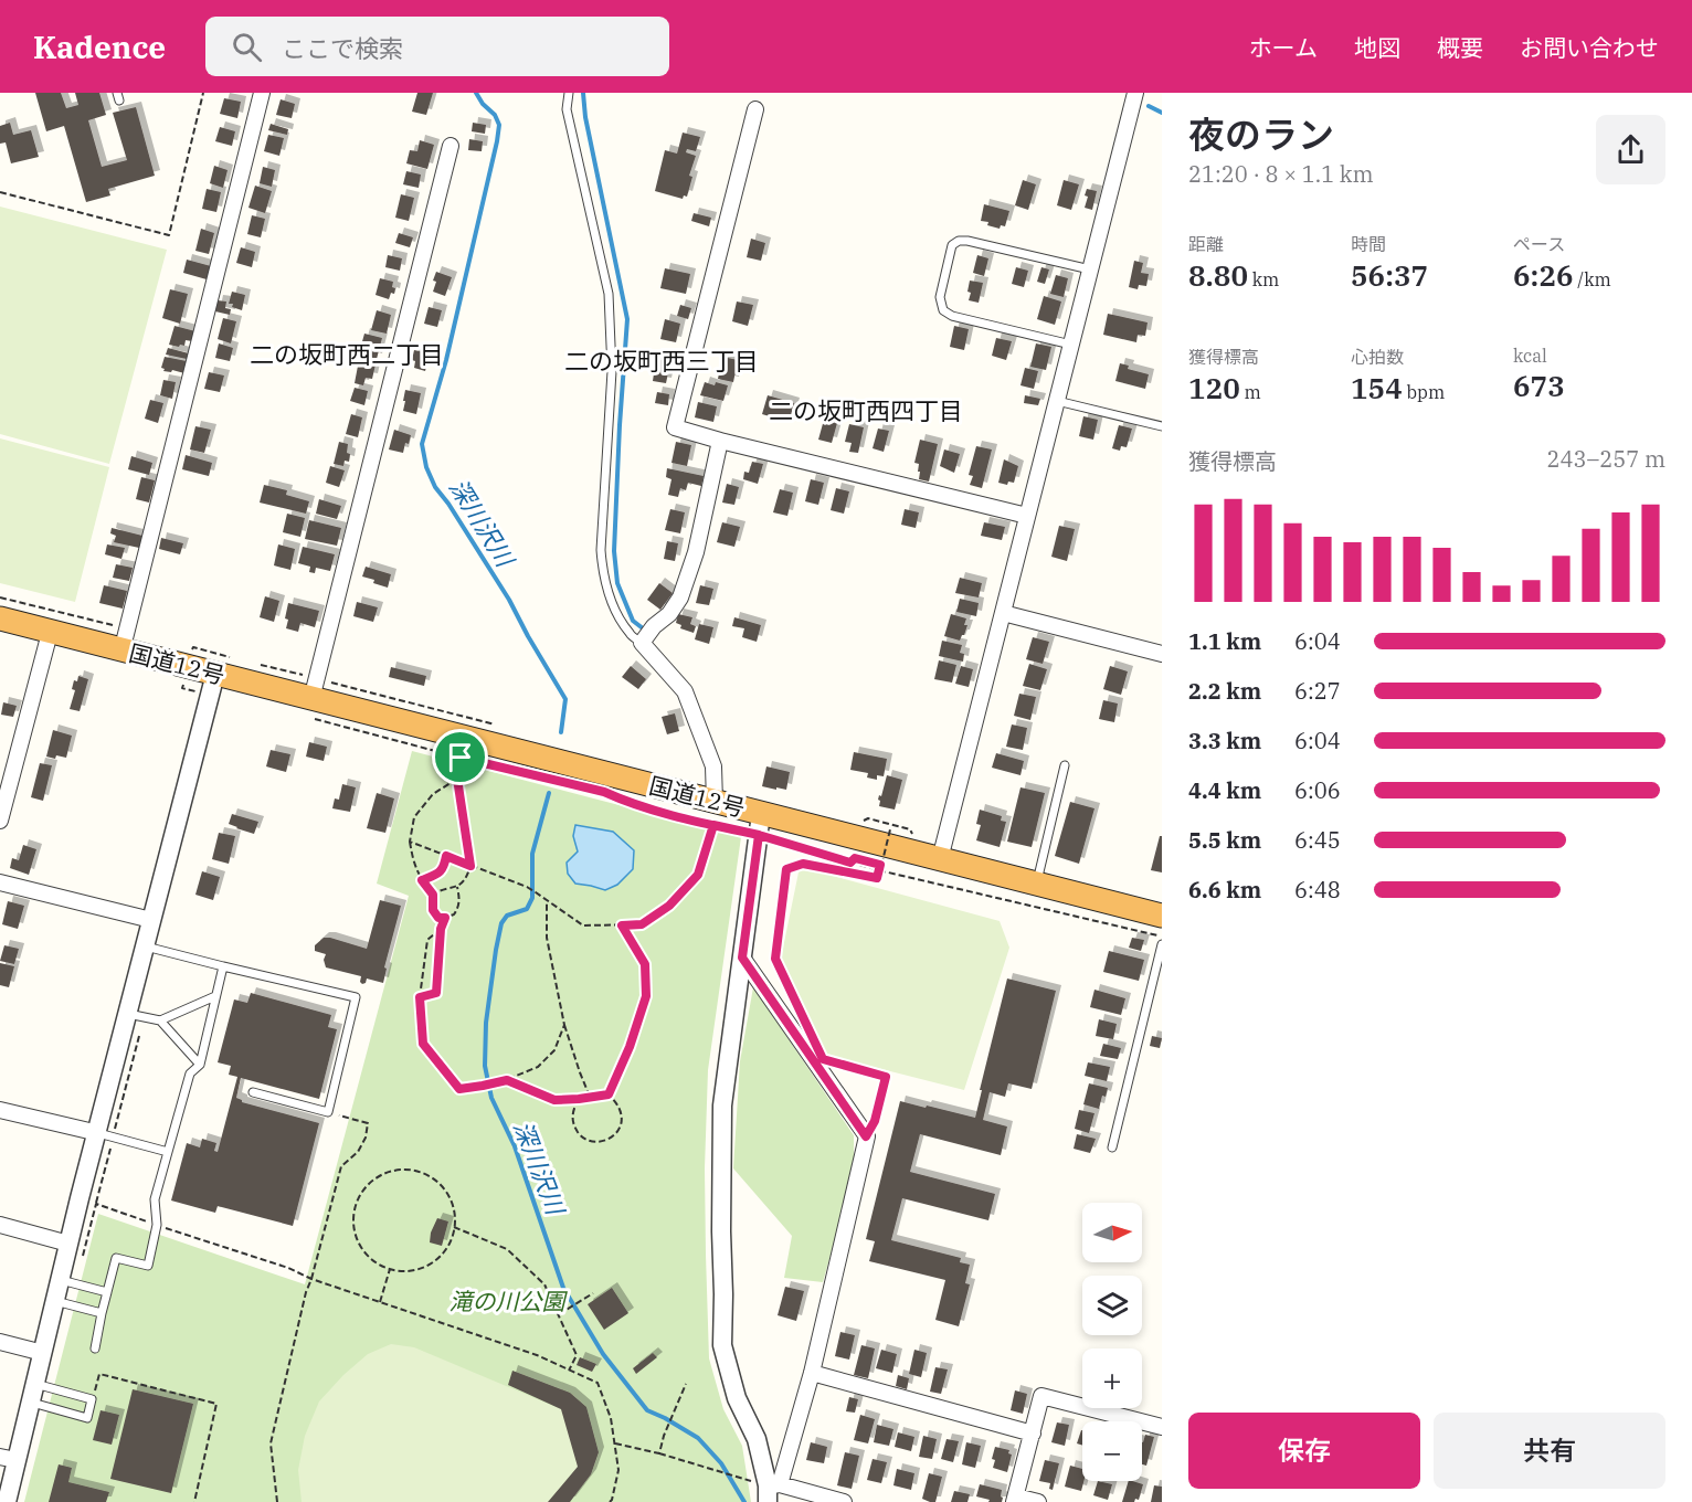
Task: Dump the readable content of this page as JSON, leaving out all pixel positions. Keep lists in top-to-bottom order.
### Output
{
  "streets": {
    "highway": ["国道12号"]
  },
  "districts": ["二の坂町西二丁目", "二の坂町西三丁目", "二の坂町西四丁目"],
  "water": ["深川沢川"],
  "parks": ["滝の川公園"],
  "north": "right",
  "page": {
    "header": "Kadence",
    "search": "ここで検索",
    "nav": [
      "ホーム",
      "地図",
      "概要",
      "お問い合わせ"
    ],
    "heading": ["夜のラン", "21:20 · 8 × 1.1 km"],
    "stats": [
      ["距離", "8.80 km"],
      ["時間", "56:37"],
      ["ペース", "6:26 /km"],
      ["獲得標高", "120 m"],
      ["心拍数", "154 bpm"],
      ["kcal", "673"]
    ],
    "chart": ["獲得標高", "243–257 m"],
    "list": [
      {
        "name": "1.1 km",
        "note": "6:04"
      },
      {
        "name": "2.2 km",
        "note": "6:27"
      },
      {
        "name": "3.3 km",
        "note": "6:04"
      },
      {
        "name": "4.4 km",
        "note": "6:06"
      },
      {
        "name": "5.5 km",
        "note": "6:45"
      },
      {
        "name": "6.6 km",
        "note": "6:48"
      }
    ],
    "map_buttons": ["+", "−"],
    "buttons": ["保存", "共有"]
  }
}
